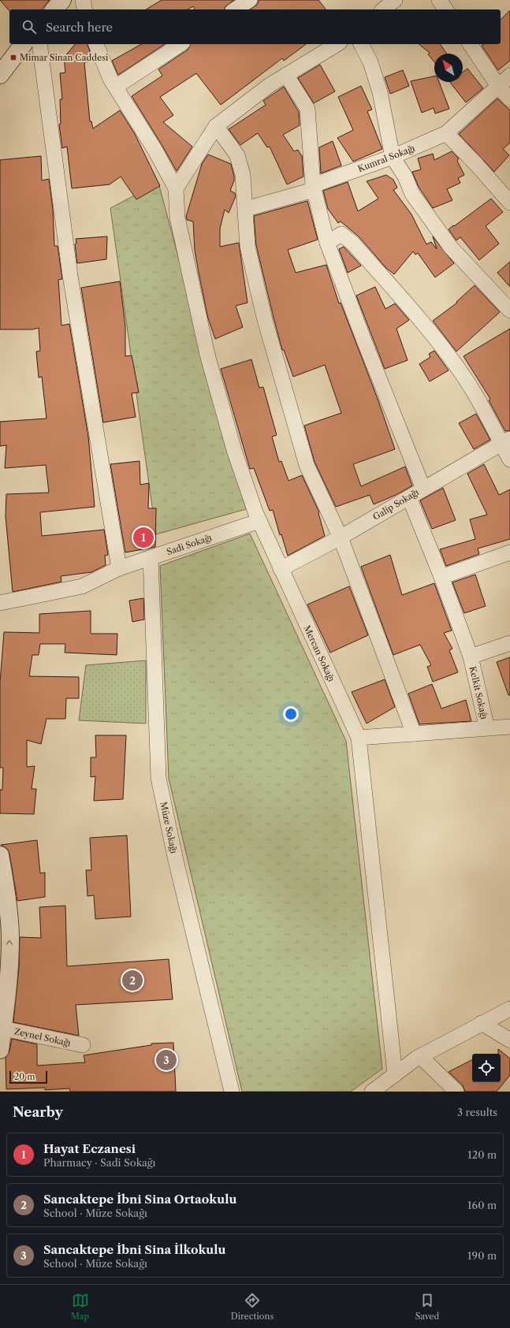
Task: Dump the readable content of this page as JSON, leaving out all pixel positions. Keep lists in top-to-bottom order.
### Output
{
  "streets": {
    "street": [
      "Kumral Sokağı",
      "Galip Sokağı",
      "Sadi Sokağı",
      "Mercan Sokağı",
      "Kelkit Sokağı",
      "Müze Sokağı",
      "Zeynel Sokağı"
    ]
  },
  "crossings": [
    ["Galip Sokağı", "Mercan Sokağı"],
    ["Galip Sokağı", "Kelkit Sokağı"],
    ["Sadi Sokağı", "Mercan Sokağı"],
    ["Sadi Sokağı", "Müze Sokağı"]
  ],
  "places": {
    "transit": ["Mimar Sinan Caddesi"]
  },
  "scale_bar": "20 m",
  "north": "top left",
  "page": {
    "search": "Search here",
    "pins": ["1", "2", "3"],
    "scale": "20 m",
    "heading": ["Nearby", "3 results"],
    "list": [
      {
        "mark": "1",
        "name": "Hayat Eczanesi",
        "note": "Pharmacy · Sadi Sokağı",
        "value": "120 m"
      },
      {
        "mark": "2",
        "name": "Sancaktepe İbni Sina Ortaokulu",
        "note": "School · Müze Sokağı",
        "value": "160 m"
      },
      {
        "mark": "3",
        "name": "Sancaktepe İbni Sina İlkokulu",
        "note": "School · Müze Sokağı",
        "value": "190 m"
      }
    ],
    "nav": ["Map", "Directions", "Saved"]
  }
}
